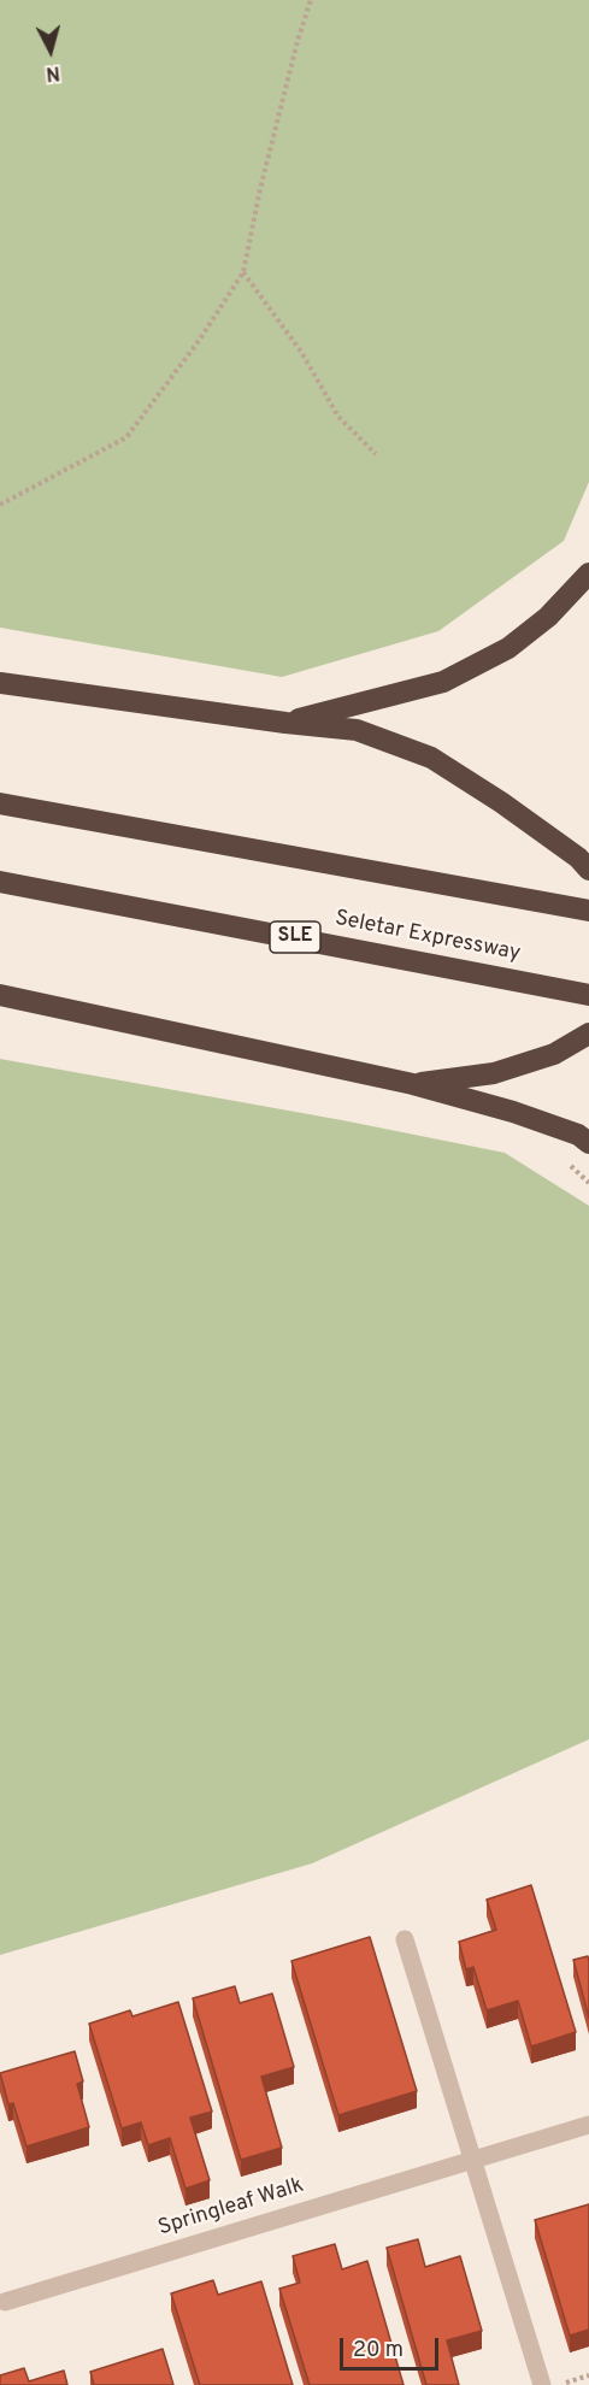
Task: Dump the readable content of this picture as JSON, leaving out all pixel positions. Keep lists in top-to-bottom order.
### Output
{
  "streets": {
    "highway": ["SLE", "Seletar Expressway"],
    "street": ["Springleaf Walk"]
  },
  "scale_bar": "20 m",
  "north": "bottom"
}
